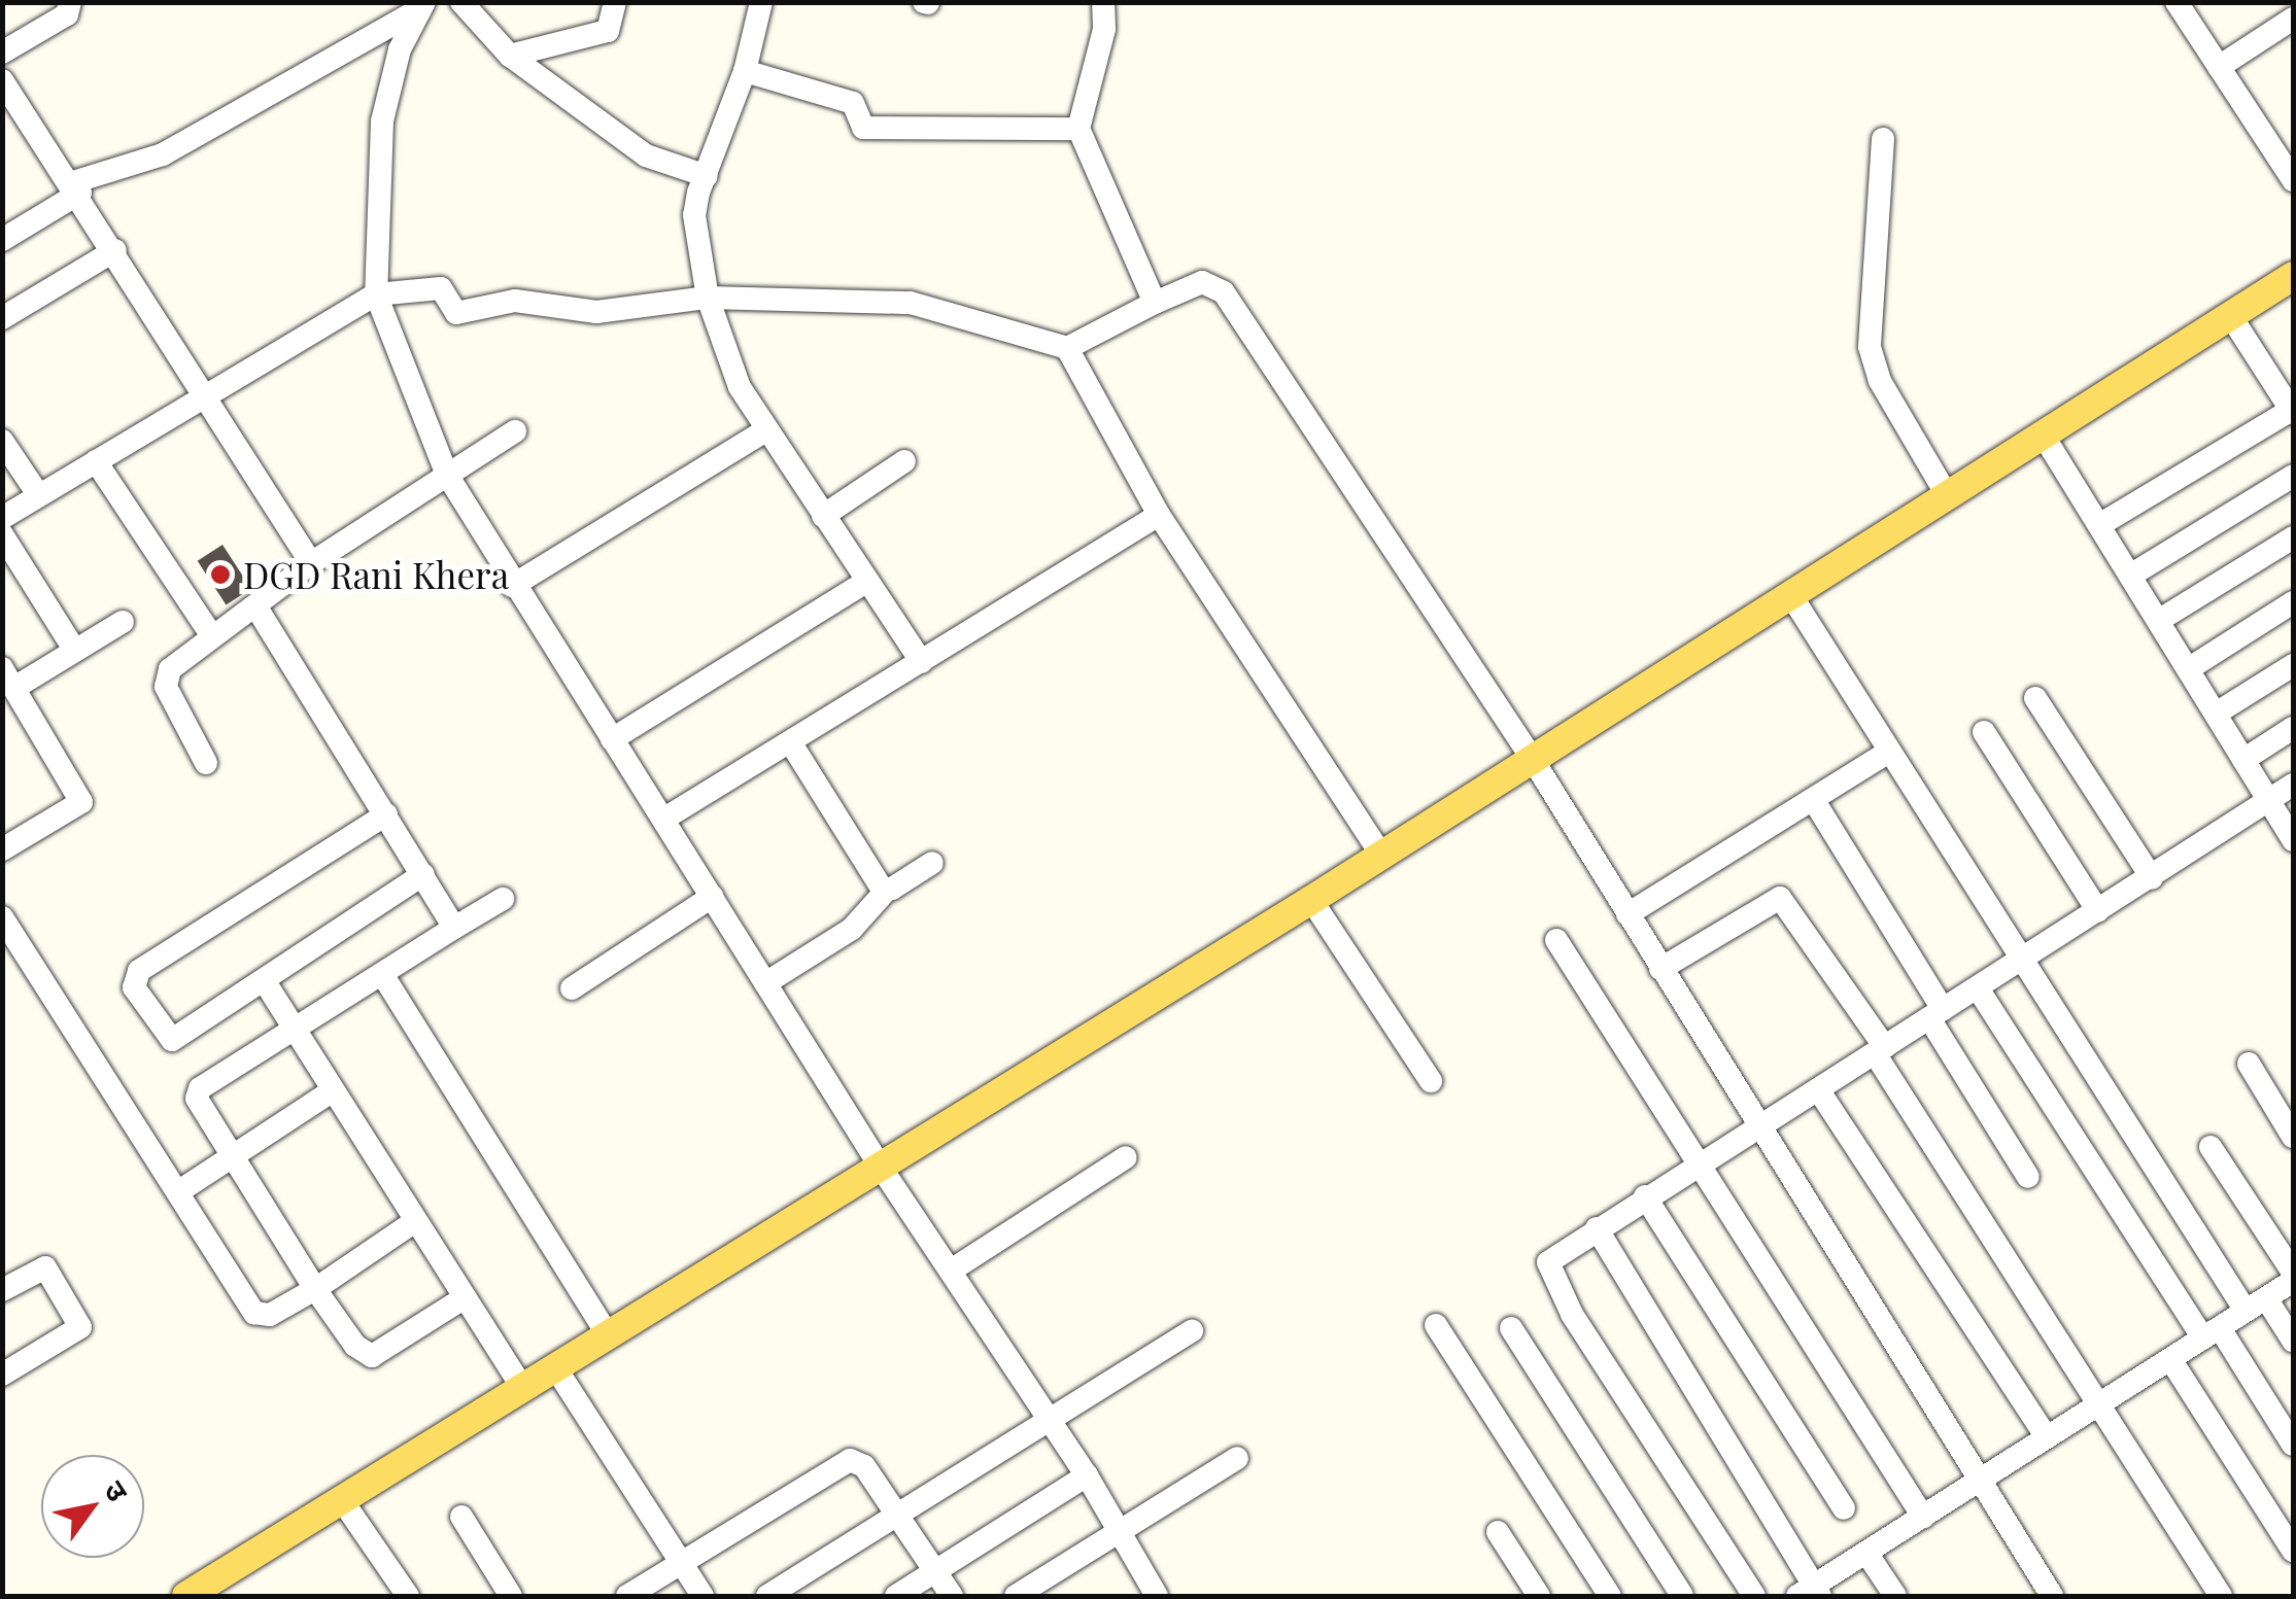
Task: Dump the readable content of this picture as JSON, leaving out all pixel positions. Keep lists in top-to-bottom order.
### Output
{
  "places": ["DGD Rani Khera"],
  "north": "top right"
}
